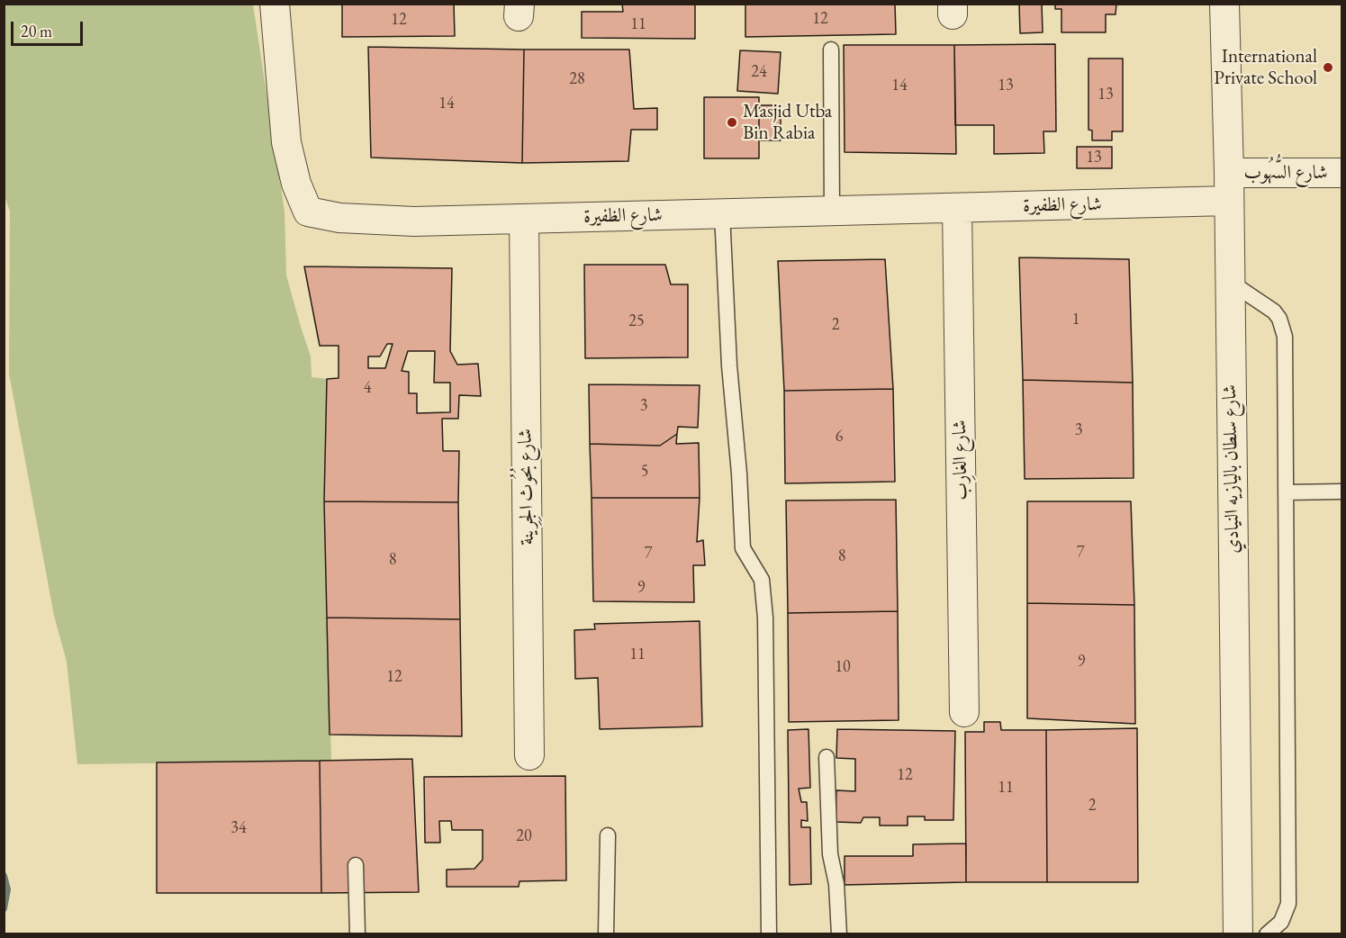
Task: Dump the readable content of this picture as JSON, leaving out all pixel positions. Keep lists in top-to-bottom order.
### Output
{
  "streets": {
    "street": [
      "شارع السُّهُوب",
      "شارع الظفيرة",
      "شارع الغارِب",
      "شارع سلطان باليازيه النيادي",
      "شارع بُحُوث الجِرِينة"
    ]
  },
  "crossings": [
    ["شارع السُّهُوب", "شارع سلطان باليازيه النيادي"],
    ["شارع الظفيرة", "شارع الغارِب"],
    ["شارع الظفيرة", "شارع سلطان باليازيه النيادي"],
    ["شارع الظفيرة", "شارع بُحُوث الجِرِينة"]
  ],
  "places": ["International Private School", "Masjid Utba Bin Rabia"],
  "house_numbers": [
    "12",
    "12",
    "11",
    "24",
    "28",
    "14",
    "13",
    "13",
    "14",
    "13",
    "1",
    "25",
    "2",
    "4",
    "3",
    "3",
    "6",
    "5",
    "7",
    "7",
    "8",
    "8",
    "9",
    "11",
    "9",
    "10",
    "12",
    "12",
    "11",
    "2",
    "34",
    "20"
  ],
  "scale_bar": "20 m"
}
